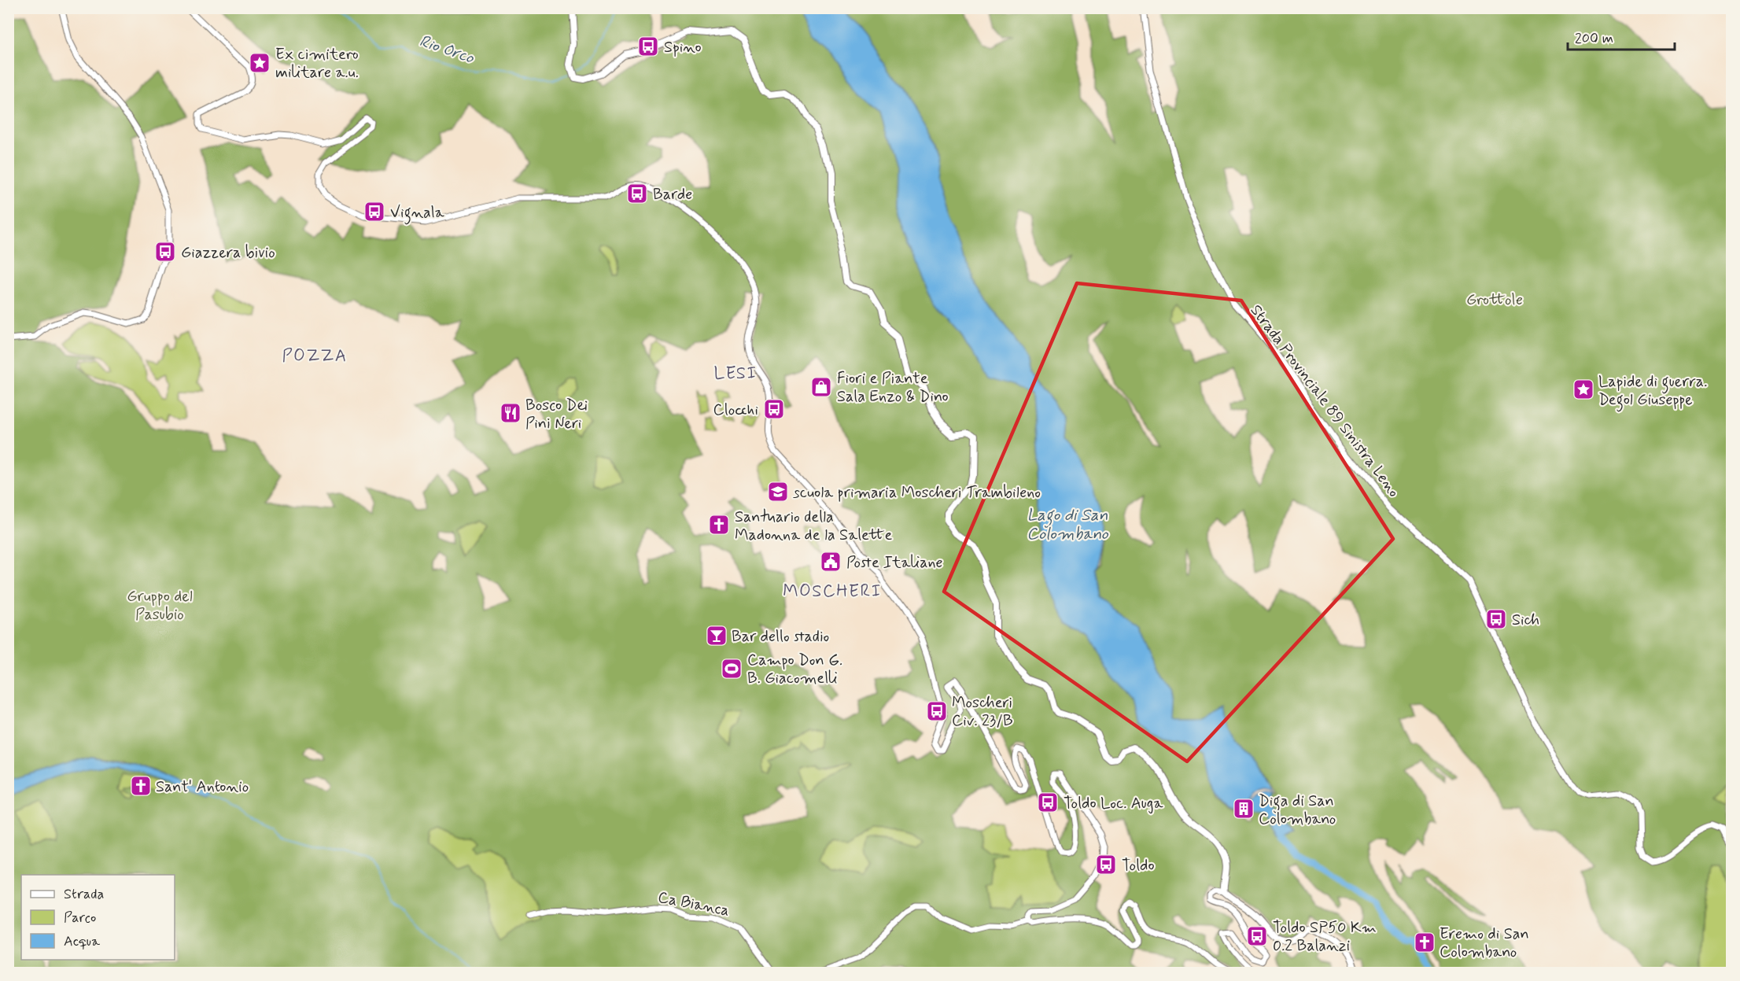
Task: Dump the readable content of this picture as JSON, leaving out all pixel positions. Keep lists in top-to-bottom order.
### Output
{
  "streets": {
    "street": ["Strada Provinciale 89 Sinistra Leno", "Ca Bianca"]
  },
  "districts": ["POZZA", "LESI", "MOSCHERI"],
  "water": ["Rio Orco", "Lago di San Colombano"],
  "parks": ["Grottole", "Gruppo del Pasubio"],
  "places": {
    "bus stop": [
      "Spino",
      "Barde",
      "Vignala",
      "Giazzera bivio",
      "Clocchi",
      "Sich",
      "Moscheri Civ. 23/B",
      "Toldo Loc. Auga",
      "Toldo",
      "Toldo SP50 Km 0.2 Balanzi"
    ],
    "place": ["Ex cimitero militare a.u.", "Lapide di guerra. Degol Giuseppe"],
    "shop": ["Fiori e Piante Sala Enzo & Dino"],
    "restaurant": ["Bosco Dei Pini Neri"],
    "school or university": ["scuola primaria Moscheri Trambileno"],
    "church": ["Santuario della Madonna de la Salette", "Sant' Antonio", "Eremo di San Colombano"],
    "public building": ["Poste Italiane"],
    "bar": ["Bar dello stadio"],
    "sports": ["Campo Don G. B. Giacomelli"],
    "building": ["Diga di San Colombano"]
  },
  "legend": ["Strada", "Parco", "Acqua"],
  "scale_bar": "200 m"
}
